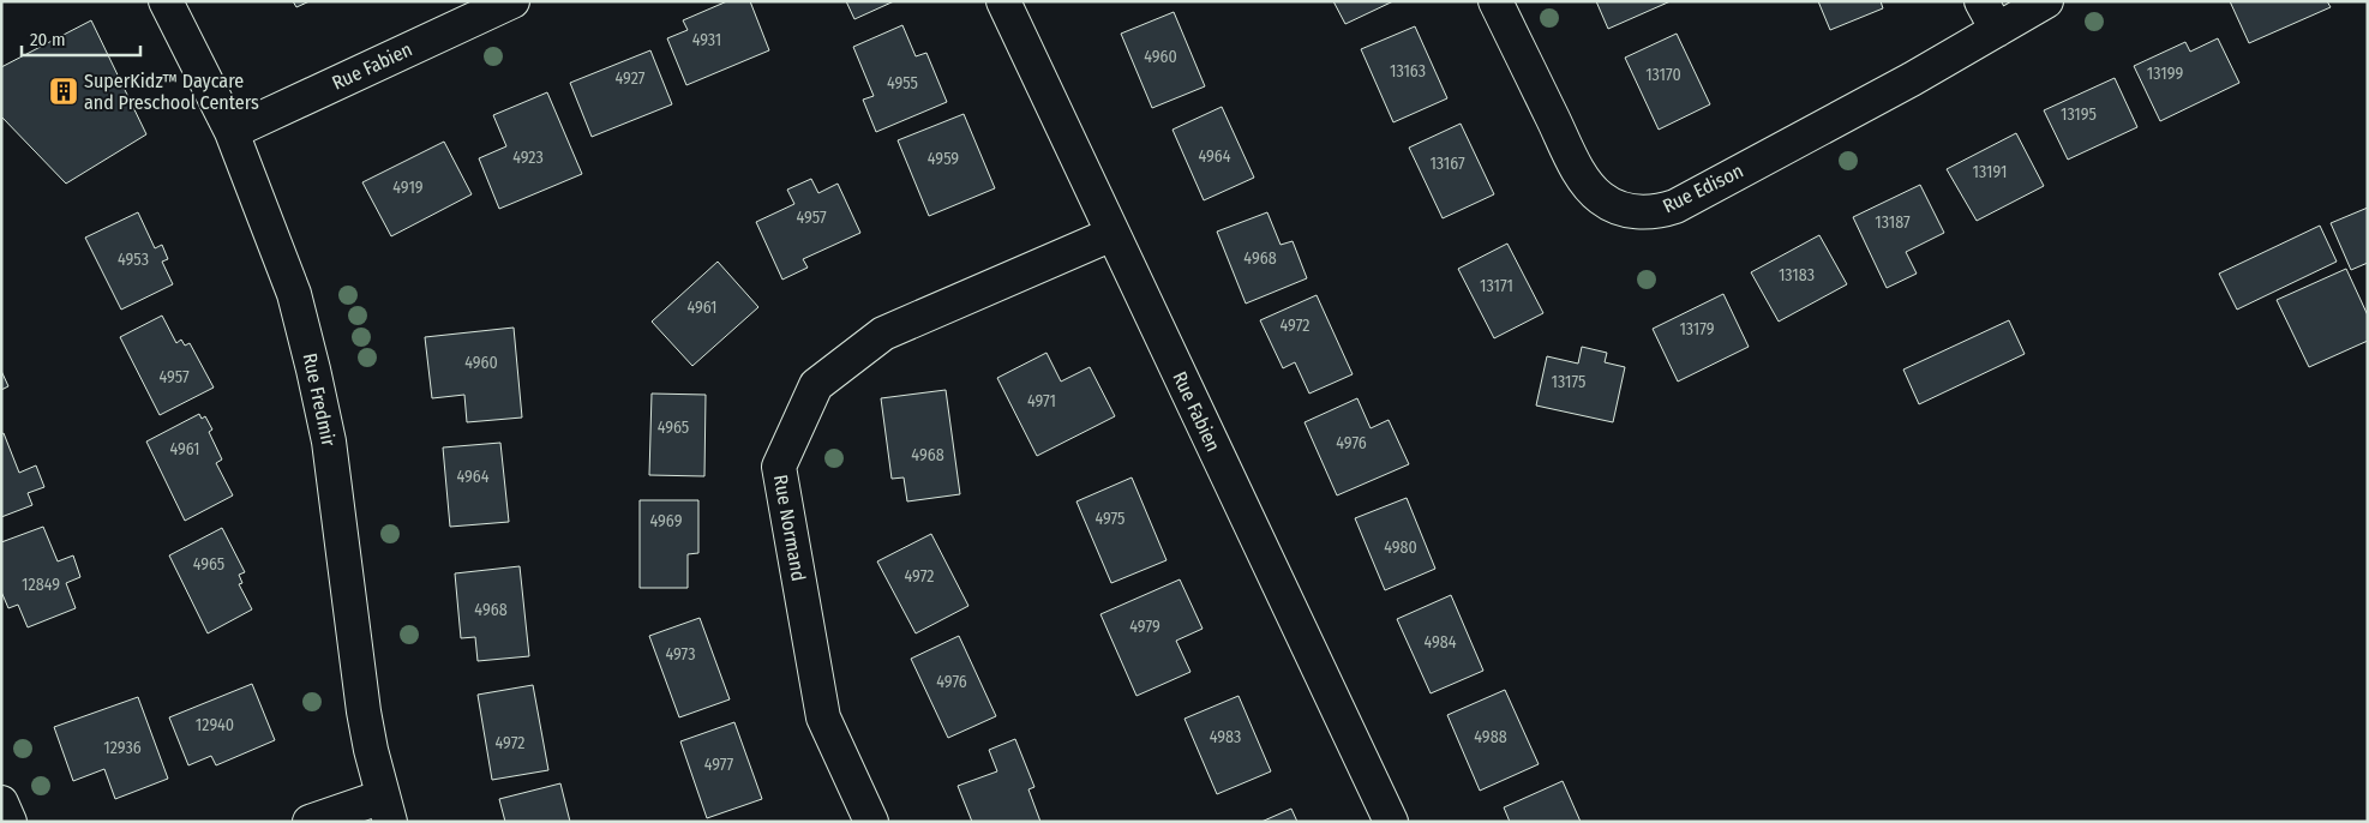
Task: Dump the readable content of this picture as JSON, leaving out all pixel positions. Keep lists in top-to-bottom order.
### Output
{
  "streets": {
    "street": [
      "Rue Fabien",
      "Rue Edison",
      "Rue Fredmir",
      "Rue Normand"
    ]
  },
  "crossings": [
    ["Rue Fabien", "Rue Fredmir"],
    ["Rue Fabien", "Rue Normand"]
  ],
  "places": {
    "building": ["SuperKidz™ Daycare and Preschool Centers"]
  },
  "house_numbers": [
    "4931",
    "4960",
    "13163",
    "13199",
    "13170",
    "4927",
    "4955",
    "13195",
    "4964",
    "4923",
    "4959",
    "13167",
    "13191",
    "4919",
    "4957",
    "13187",
    "4968",
    "4953",
    "13183",
    "13171",
    "4961",
    "4972",
    "13179",
    "4960",
    "4957",
    "13175",
    "4971",
    "4965",
    "4976",
    "4961",
    "4968",
    "4964",
    "4975",
    "4969",
    "4980",
    "4965",
    "4972",
    "12849",
    "4968",
    "4979",
    "4984",
    "4973",
    "4976",
    "12940",
    "4983",
    "4988",
    "4972",
    "12936",
    "4977"
  ],
  "scale_bar": "20 m"
}
